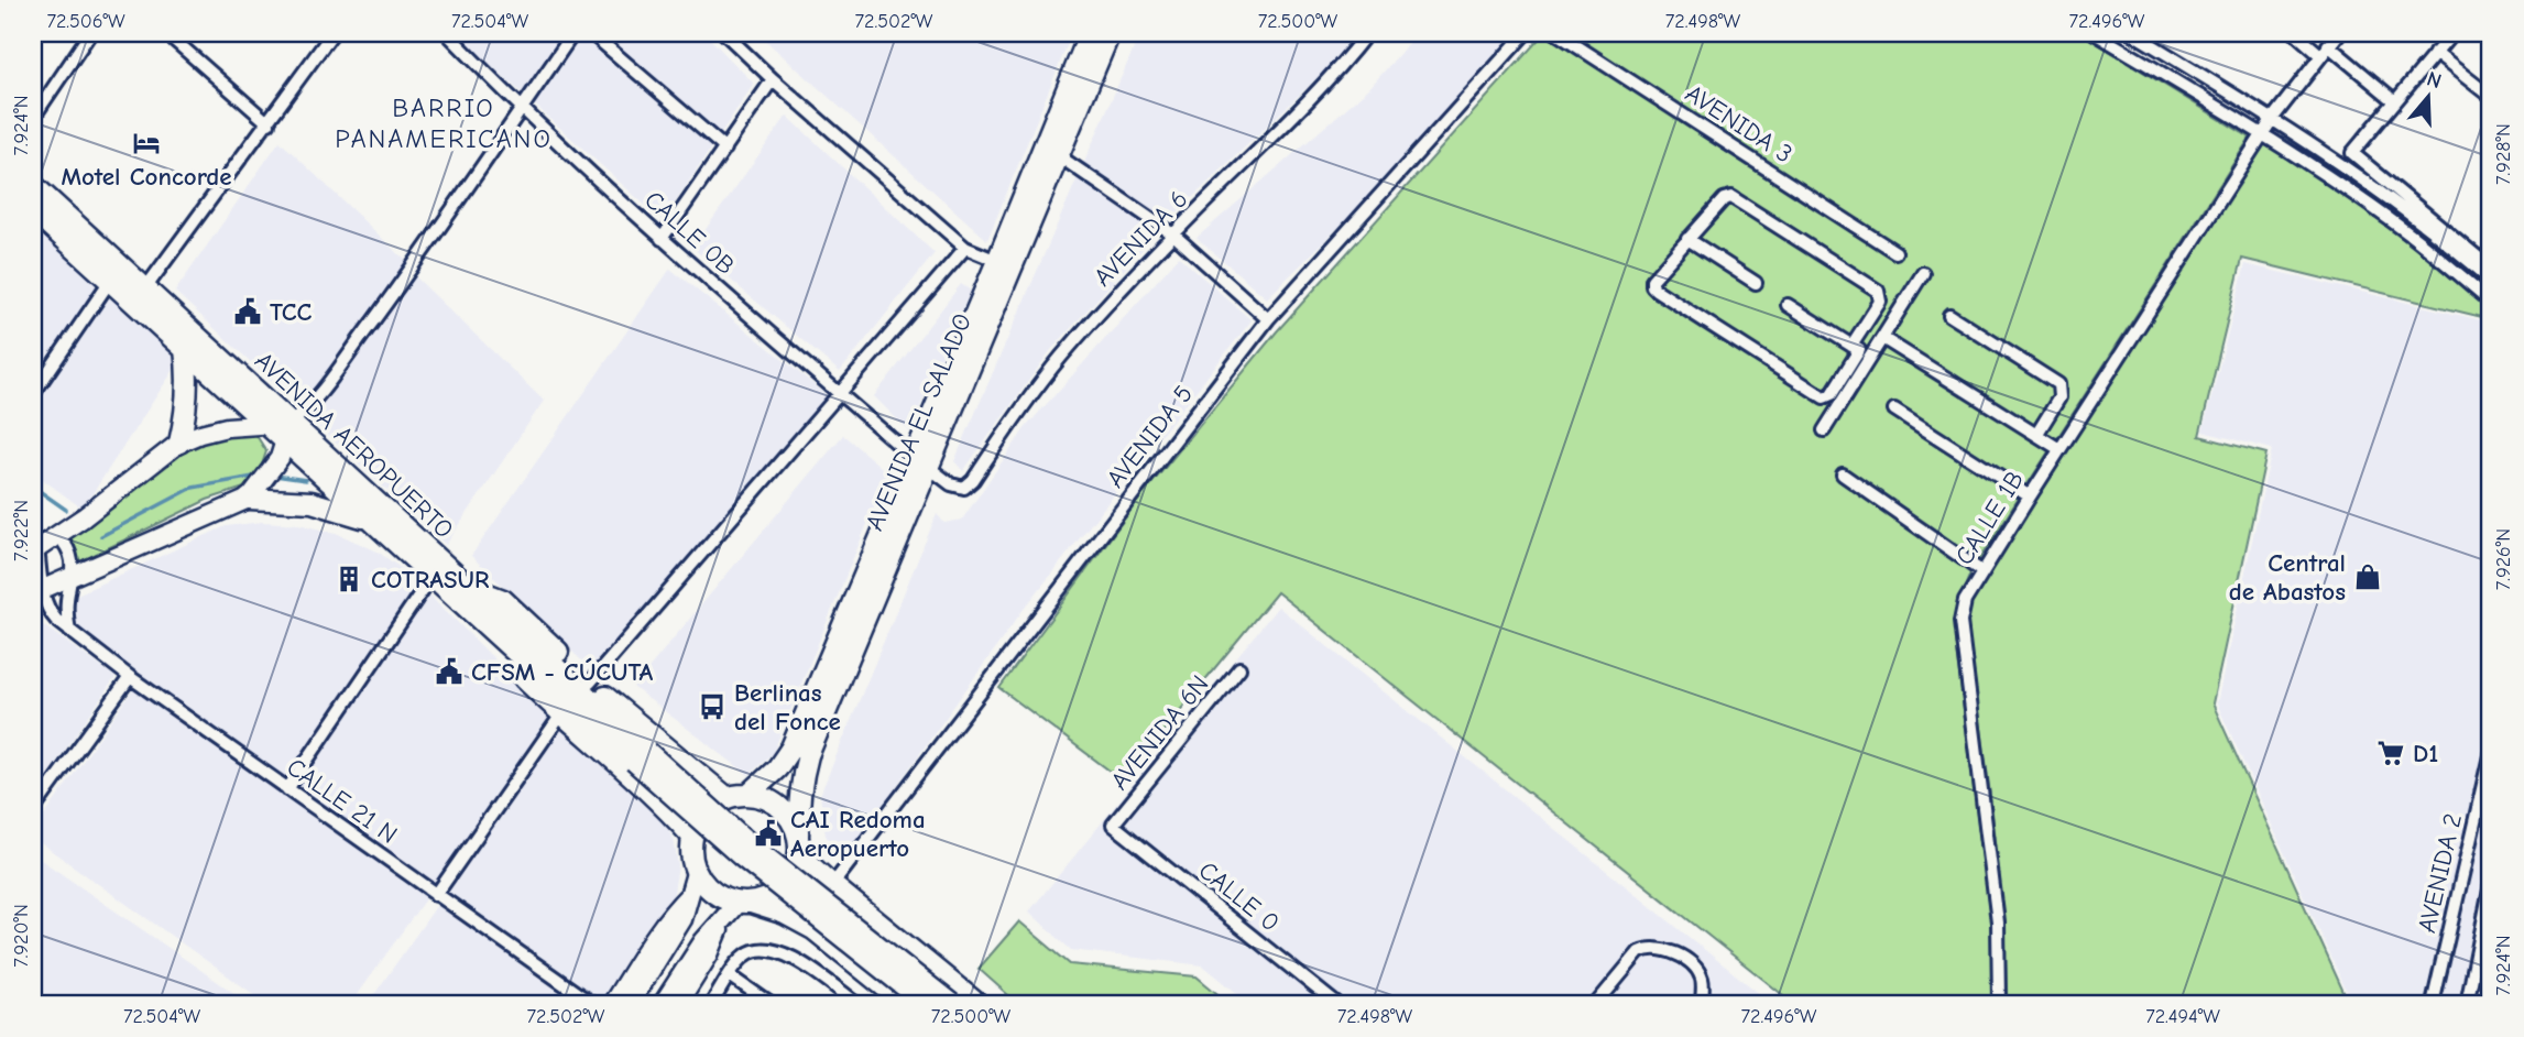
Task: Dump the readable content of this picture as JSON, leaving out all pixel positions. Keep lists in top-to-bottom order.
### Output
{
  "streets": {
    "main road": ["AVENIDA EL SALADO", "AVENIDA AEROPUERTO"],
    "street": [
      "AVENIDA 3",
      "CALLE 0B",
      "AVENIDA 6",
      "AVENIDA 5",
      "CALLE 1B",
      "AVENIDA 6N",
      "CALLE 21 N",
      "AVENIDA 2",
      "CALLE 0"
    ]
  },
  "crossings": [
    ["CALLE 0B", "AVENIDA 6"],
    ["CALLE 0B", "AVENIDA EL SALADO"],
    ["AVENIDA 6N", "CALLE 0"]
  ],
  "districts": ["BARRIO PANAMERICANO"],
  "places": {
    "hotel": ["Motel Concorde"],
    "public building": ["TCC", "CFSM - CÚCUTA", "CAI Redoma Aeropuerto"],
    "shop": ["Central de Abastos"],
    "building": ["COTRASUR"],
    "bus stop": ["Berlinas del Fonce"],
    "supermarket": ["D1"]
  },
  "north": "top",
  "coordinates": [
    "72.506°W",
    "72.504°W",
    "72.502°W",
    "72.500°W",
    "72.498°W",
    "72.496°W",
    "7.924°N",
    "7.928°N",
    "7.922°N",
    "7.926°N",
    "7.920°N",
    "72.494°W"
  ]
}
